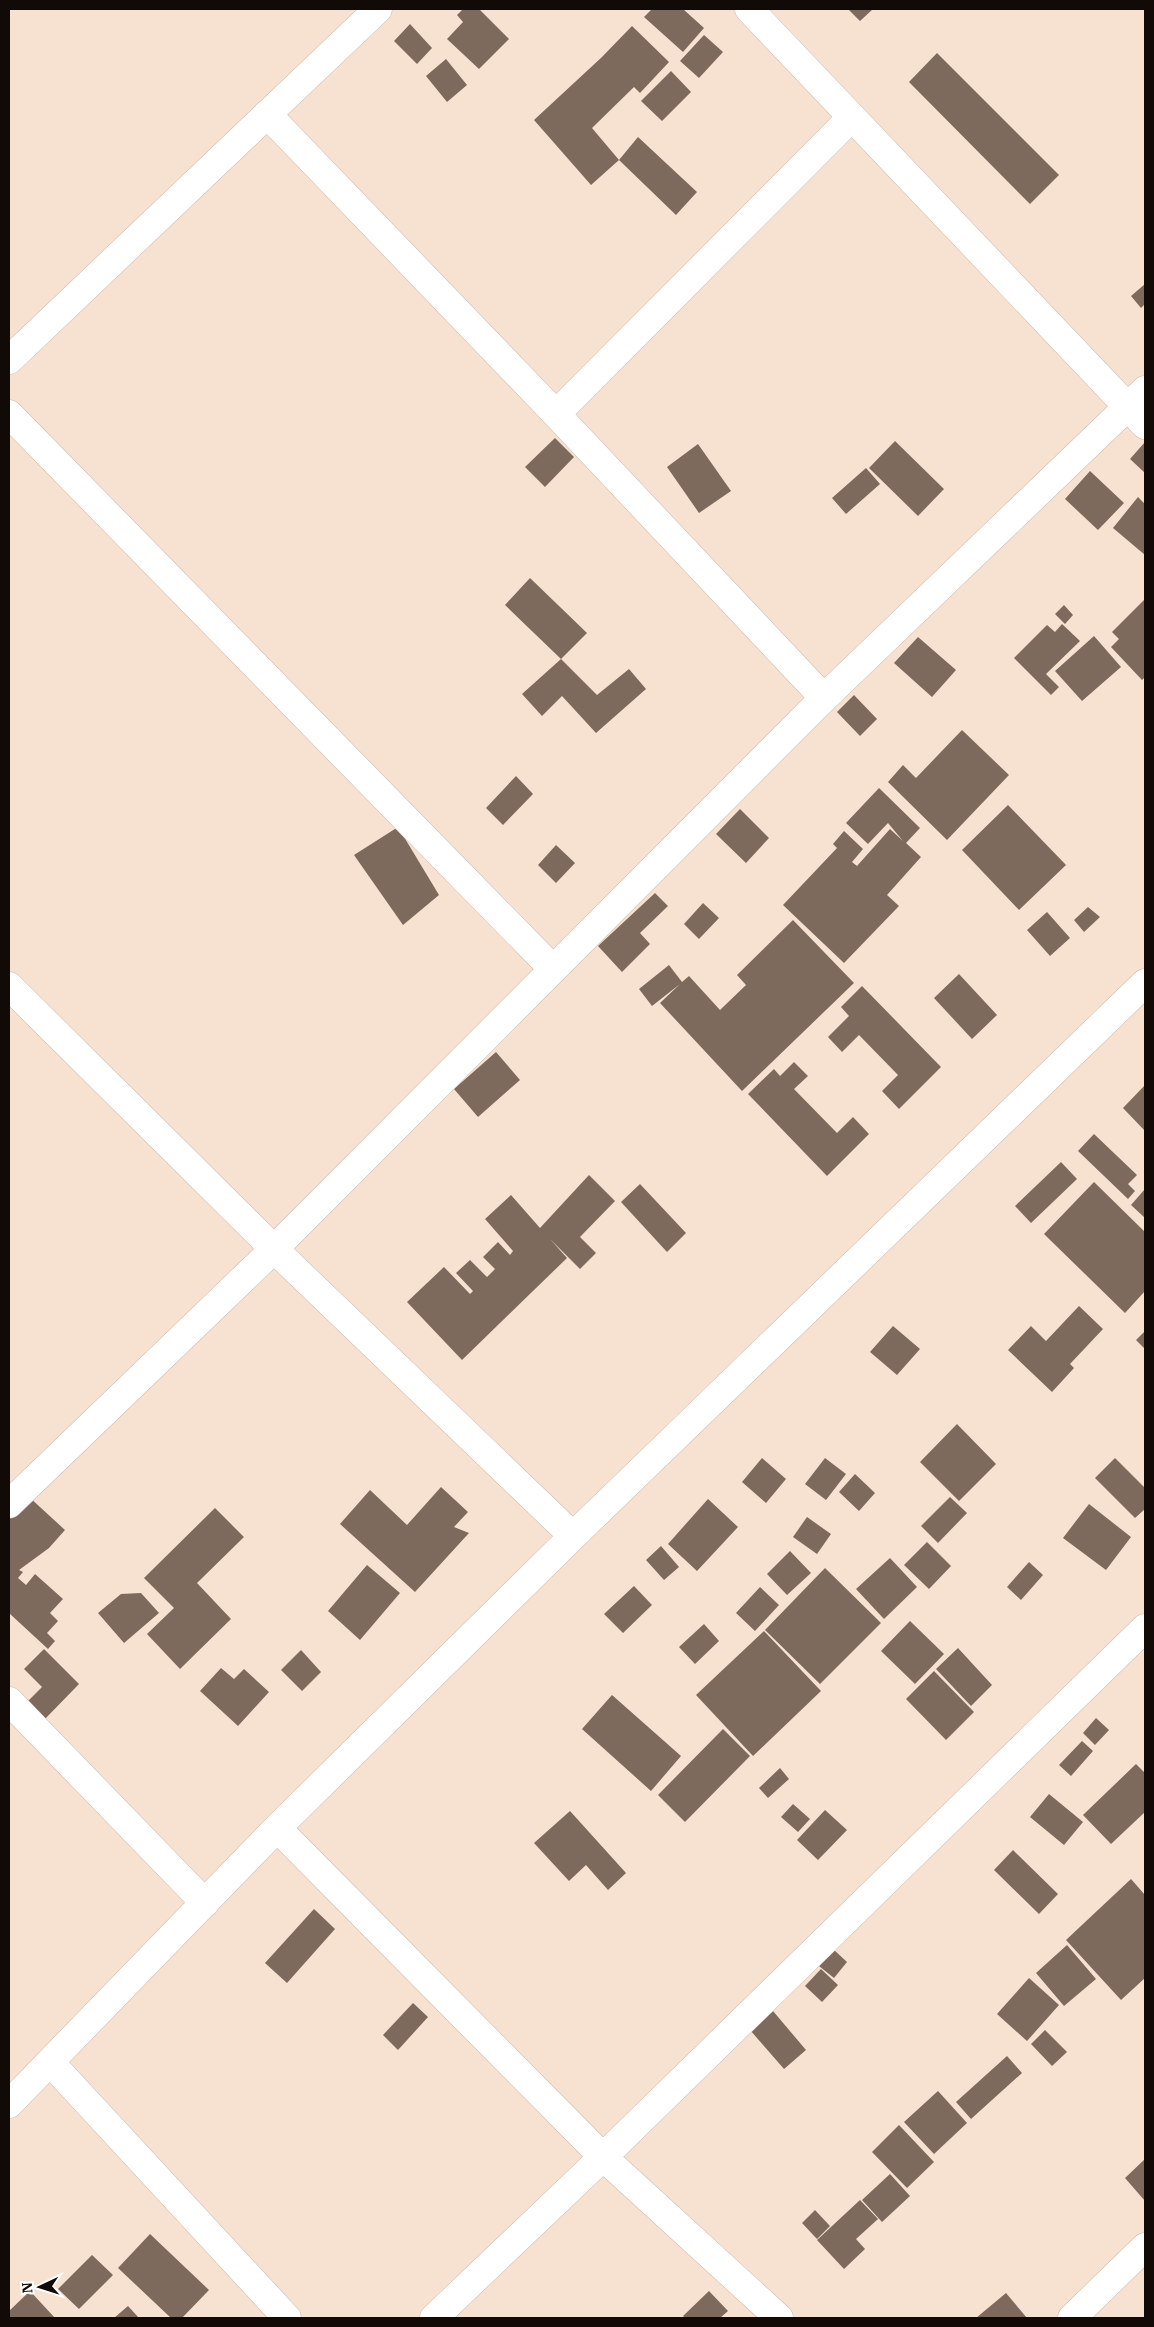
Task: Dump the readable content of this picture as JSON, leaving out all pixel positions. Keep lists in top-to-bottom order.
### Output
{
  "north": "left"
}
